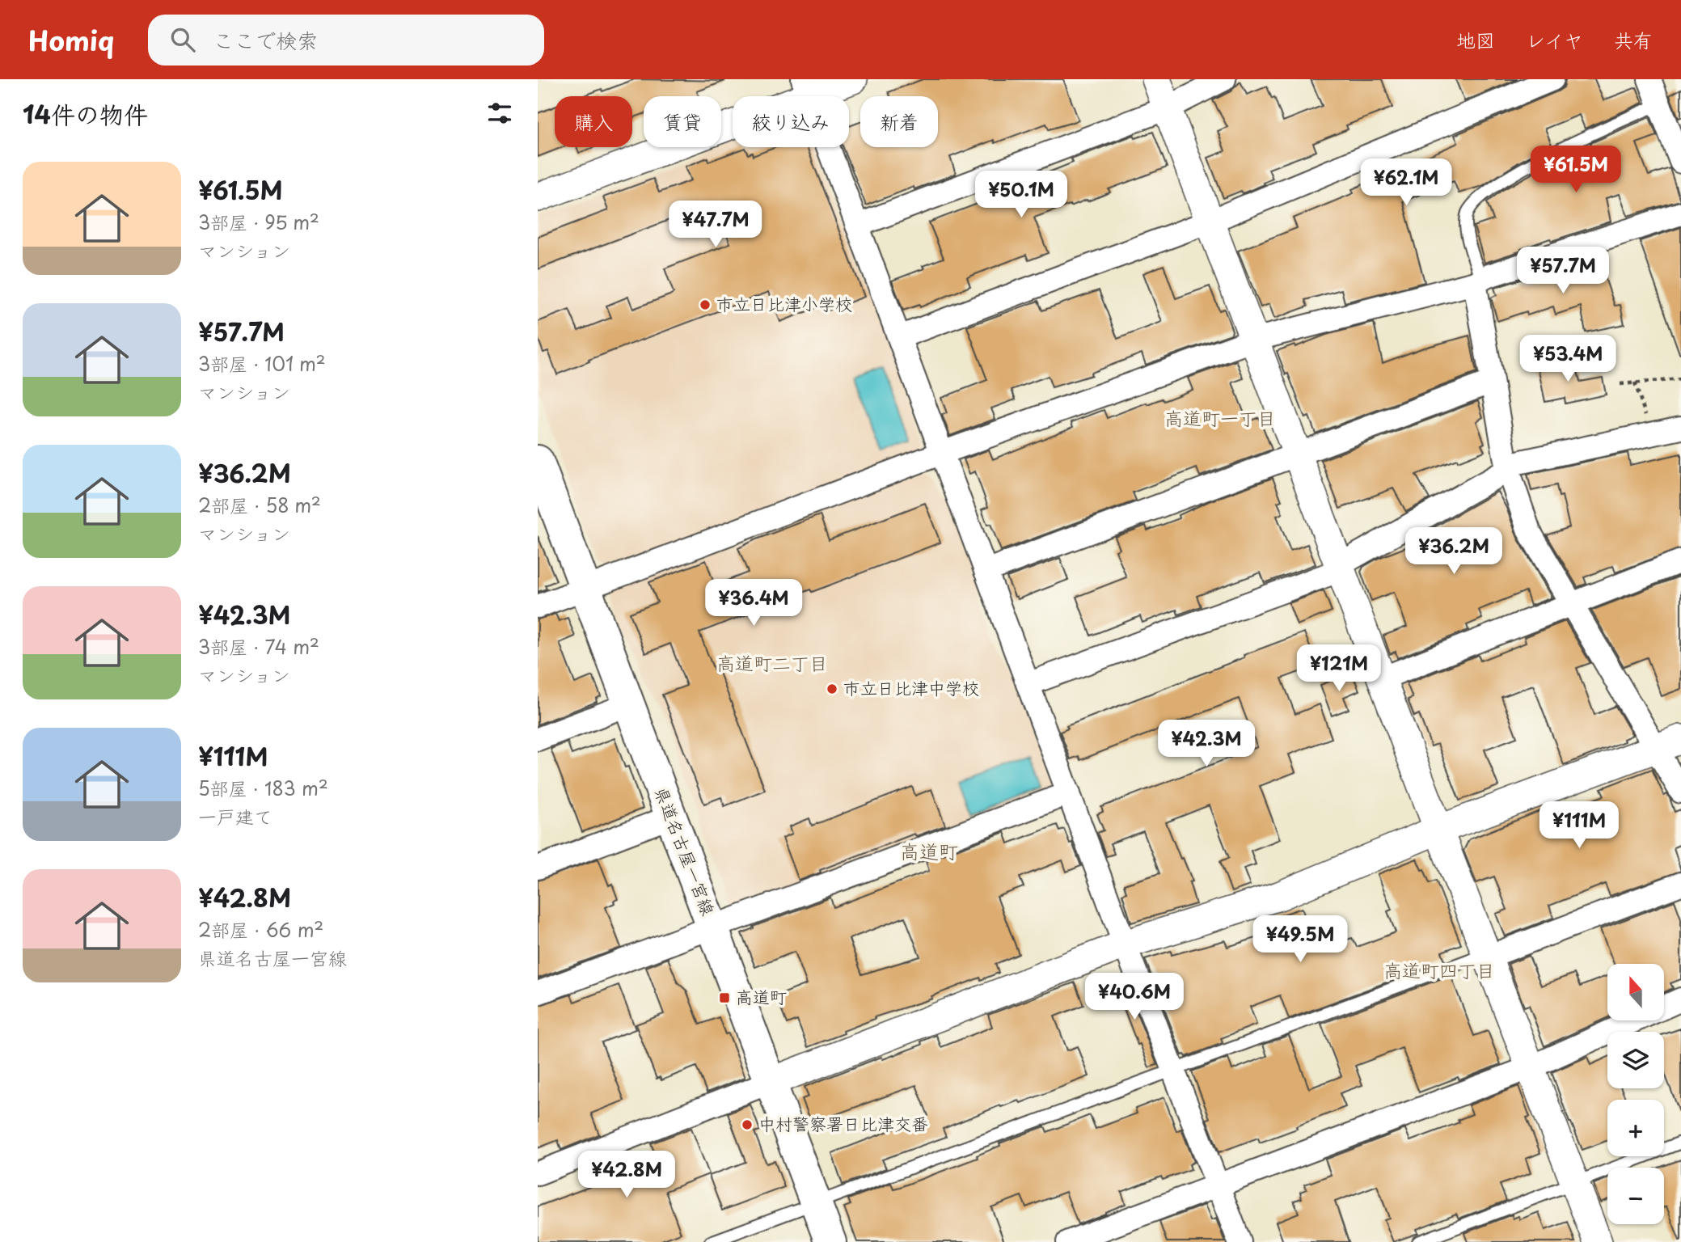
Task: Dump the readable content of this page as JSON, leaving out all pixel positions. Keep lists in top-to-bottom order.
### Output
{
  "streets": {
    "main road": ["県道名古屋一宮線"]
  },
  "districts": [
    "高道町一丁目",
    "高道町二丁目",
    "高道町",
    "高道町四丁目"
  ],
  "places": {
    "other": ["市立日比津小学校", "市立日比津中学校", "中村警察署日比津交番"],
    "transit": ["高道町"]
  },
  "north": "top",
  "page": {
    "header": "Homiq",
    "search": "ここで検索",
    "nav": ["地図", "レイヤ", "共有"],
    "heading": "14件の物件",
    "chip": [
      "購入",
      "賃貸",
      "絞り込み",
      "新着"
    ],
    "price": [
      "¥61.5M",
      "¥62.1M",
      "¥50.1M",
      "¥47.7M",
      "¥57.7M",
      "¥53.4M",
      "¥36.2M",
      "¥36.4M",
      "¥121M",
      "¥42.3M",
      "¥111M",
      "¥49.5M",
      "¥40.6M",
      "¥42.8M"
    ],
    "list": [
      {
        "name": "¥61.5M",
        "note": "3部屋 · 95 m² · マンション"
      },
      {
        "name": "¥57.7M",
        "note": "3部屋 · 101 m² · マンション"
      },
      {
        "name": "¥36.2M",
        "note": "2部屋 · 58 m² · マンション"
      },
      {
        "name": "¥42.3M",
        "note": "3部屋 · 74 m² · マンション"
      },
      {
        "name": "¥111M",
        "note": "5部屋 · 183 m² · 一戸建て"
      },
      {
        "name": "¥42.8M",
        "note": "2部屋 · 66 m² · 県道名古屋一宮線"
      }
    ],
    "map_buttons": ["+", "−"]
  }
}
